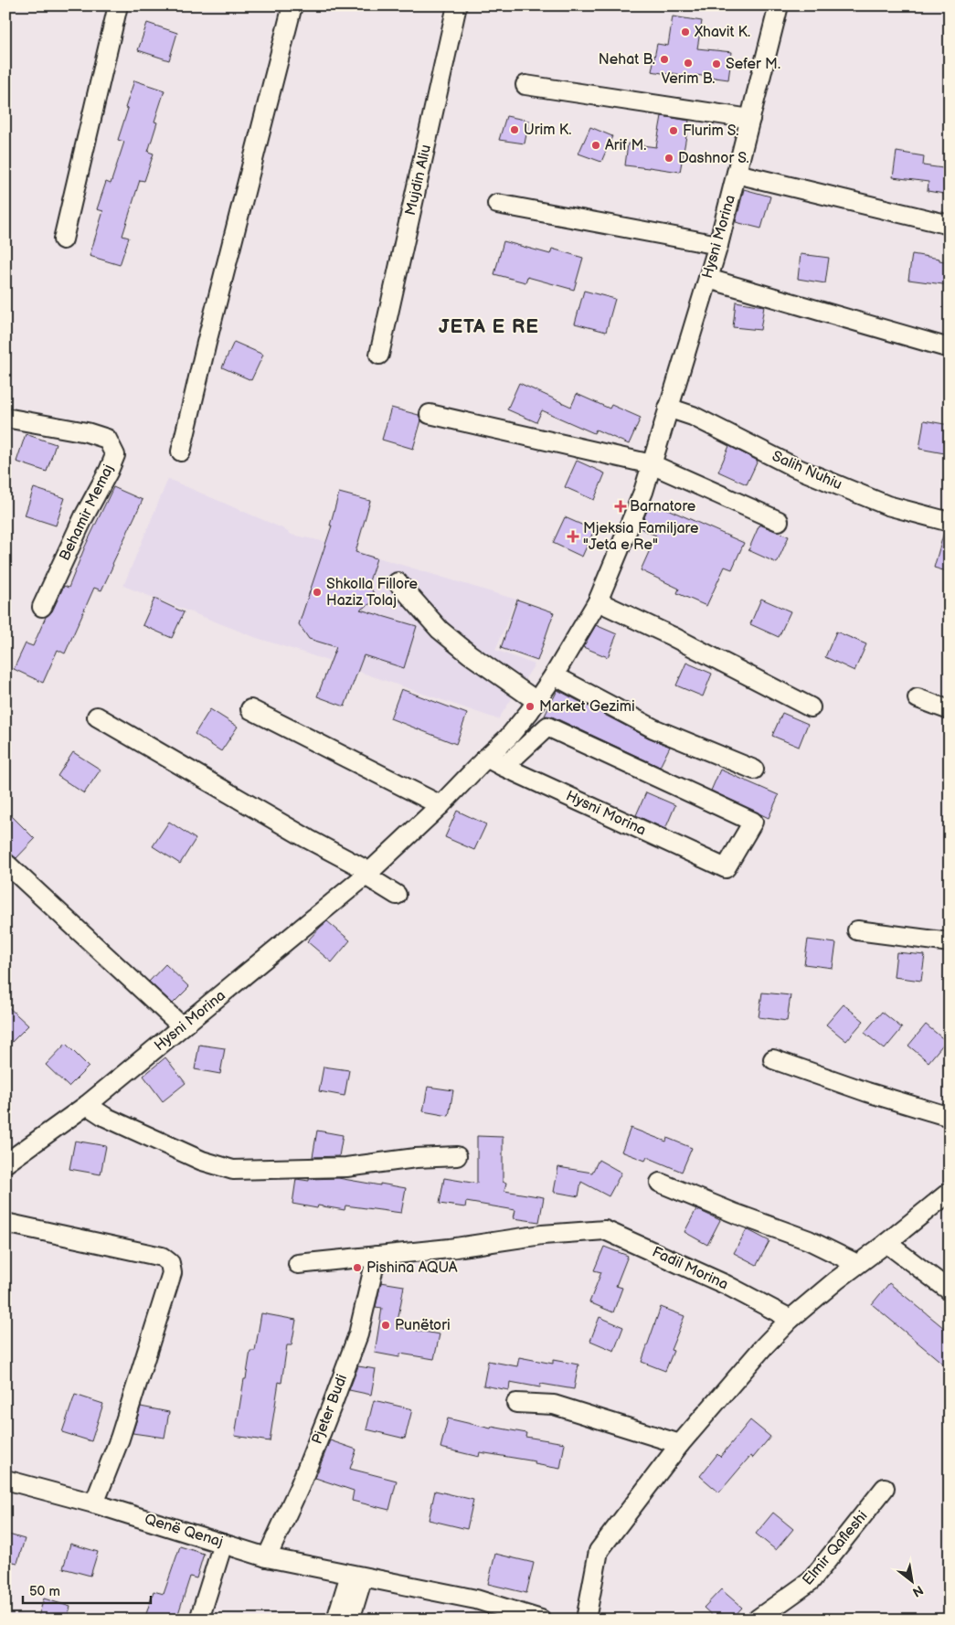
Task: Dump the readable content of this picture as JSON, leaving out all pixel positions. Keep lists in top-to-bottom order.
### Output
{
  "streets": {
    "street": [
      "Mujdin Aliu",
      "Hysni Morina",
      "Salih Nuhiu",
      "Behamir Memaj",
      "Fadil Morina",
      "Pjeter Budi",
      "Qenë Qenaj",
      "Elmir Qafleshi"
    ]
  },
  "crossings": [
    ["Hysni Morina", "Salih Nuhiu"],
    ["Fadil Morina", "Pjeter Budi"],
    ["Pjeter Budi", "Qenë Qenaj"]
  ],
  "districts": ["JETA E RE"],
  "places": {
    "other": [
      "Xhavit K.",
      "Nehat B.",
      "Verim B.",
      "Sefer M.",
      "Urim K.",
      "Flurim S.",
      "Arif M.",
      "Dashnor S.",
      "Shkolla Fillore Haziz Tolaj",
      "Market Gezimi",
      "Pishina AQUA",
      "Punëtori"
    ],
    "health": ["Barnatore", "Mjeksia Familjare \"Jeta e Re\""]
  },
  "scale_bar": "50 m",
  "north": "bottom right"
}
